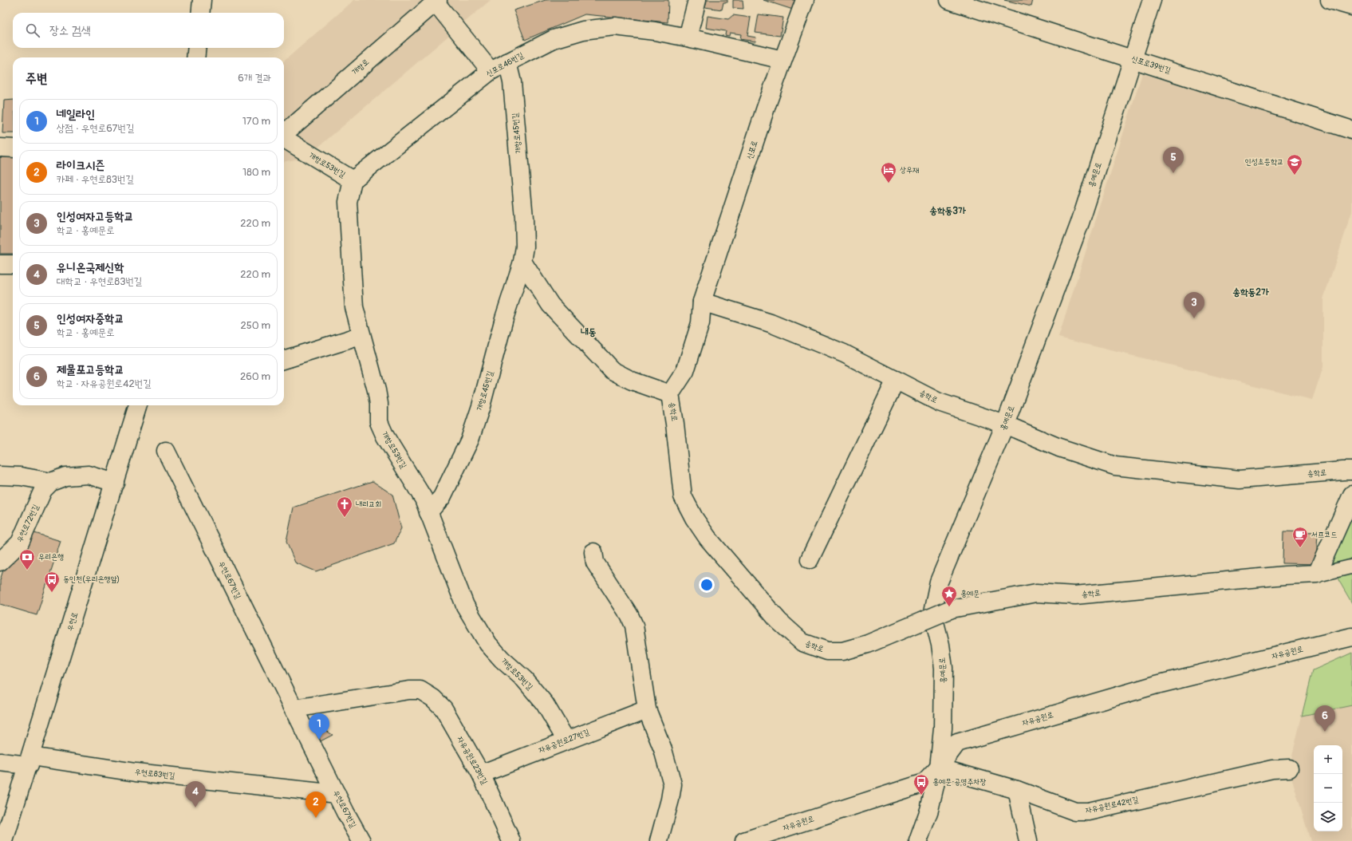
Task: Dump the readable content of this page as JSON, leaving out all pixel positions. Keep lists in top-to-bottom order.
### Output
{
  "streets": {
    "street": [
      "신포로46번길",
      "신포로39번길",
      "개항로",
      "개항로45번길",
      "신포로",
      "개항로53번길",
      "홍예문로",
      "송학로",
      "우현로72번길",
      "우현로67번길",
      "우현로",
      "자유공원로",
      "자유공원로27번길",
      "자유공원로23번길",
      "우현로83번길",
      "자유공원로42번길"
    ]
  },
  "crossings": [
    ["신포로46번길", "개항로45번길"],
    ["신포로46번길", "신포로"],
    ["신포로46번길", "개항로53번길"],
    ["신포로39번길", "홍예문로"],
    ["개항로45번길", "개항로53번길"],
    ["신포로", "송학로"],
    ["개항로53번길", "자유공원로27번길"],
    ["홍예문로", "송학로"],
    ["홍예문로", "자유공원로"],
    ["홍예문로", "자유공원로42번길"],
    ["우현로67번길", "자유공원로23번길"],
    ["우현로67번길", "우현로83번길"],
    ["우현로", "우현로83번길"],
    ["자유공원로", "자유공원로42번길"],
    ["자유공원로27번길", "자유공원로23번길"]
  ],
  "districts": ["송학동3가", "송학동2가", "내동"],
  "places": {
    "school or university": ["인성초등학교"],
    "hotel": ["상우재"],
    "church": ["내리교회"],
    "cafe": ["서프코드"],
    "bank": ["우리은행"],
    "bus stop": ["동인천(우리은행앞)", "홍예문·공영주차장"],
    "place": ["홍예문"]
  },
  "page": {
    "search": "장소 검색",
    "heading": ["주변", "6개 결과"],
    "list": [
      {
        "mark": "1",
        "name": "네일라인",
        "note": "상점 · 우현로67번길",
        "value": "170 m"
      },
      {
        "mark": "2",
        "name": "라이크시즌",
        "note": "카페 · 우현로83번길",
        "value": "180 m"
      },
      {
        "mark": "3",
        "name": "인성여자고등학교",
        "note": "학교 · 홍예문로",
        "value": "220 m"
      },
      {
        "mark": "4",
        "name": "유니온국제신학",
        "note": "대학교 · 우현로83번길",
        "value": "220 m"
      },
      {
        "mark": "5",
        "name": "인성여자중학교",
        "note": "학교 · 홍예문로",
        "value": "250 m"
      },
      {
        "mark": "6",
        "name": "제물포고등학교",
        "note": "학교 · 자유공원로42번길",
        "value": "260 m"
      }
    ],
    "pins": [
      "5",
      "3",
      "6",
      "1",
      "4",
      "2"
    ],
    "map_buttons": ["+", "−"]
  }
}
